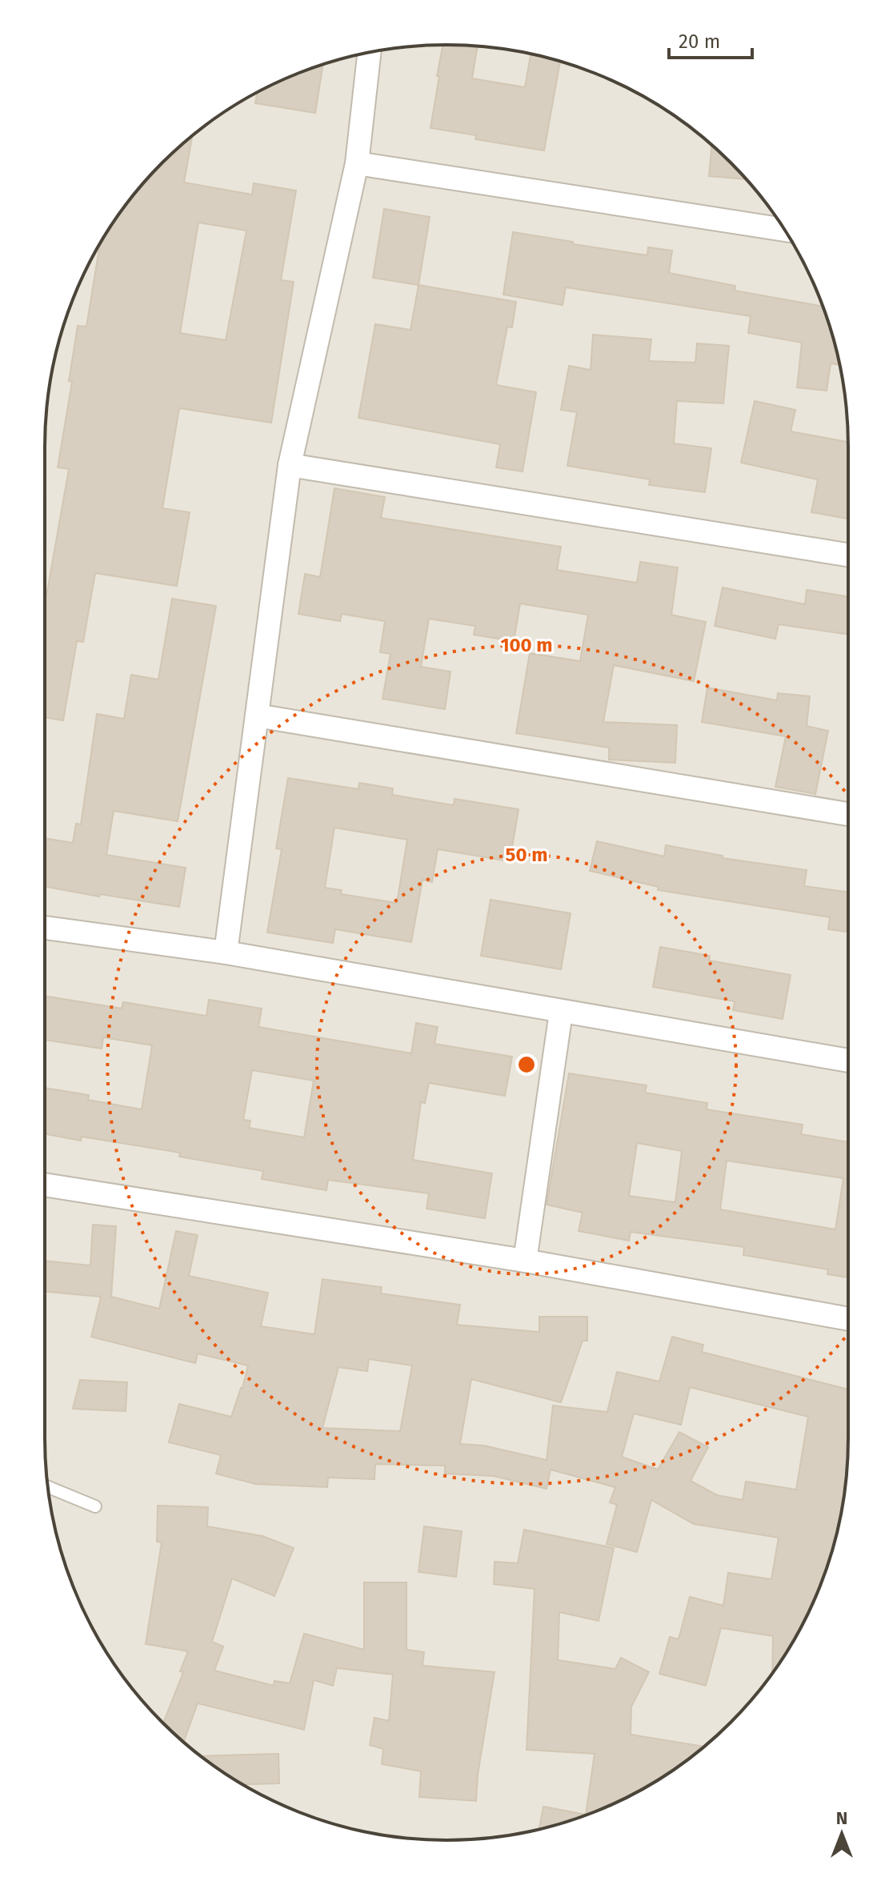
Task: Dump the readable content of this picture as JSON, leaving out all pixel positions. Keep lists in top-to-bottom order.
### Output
{
  "scale_bar": "20 m",
  "north": "top",
  "rings": ["100 m", "50 m"]
}
